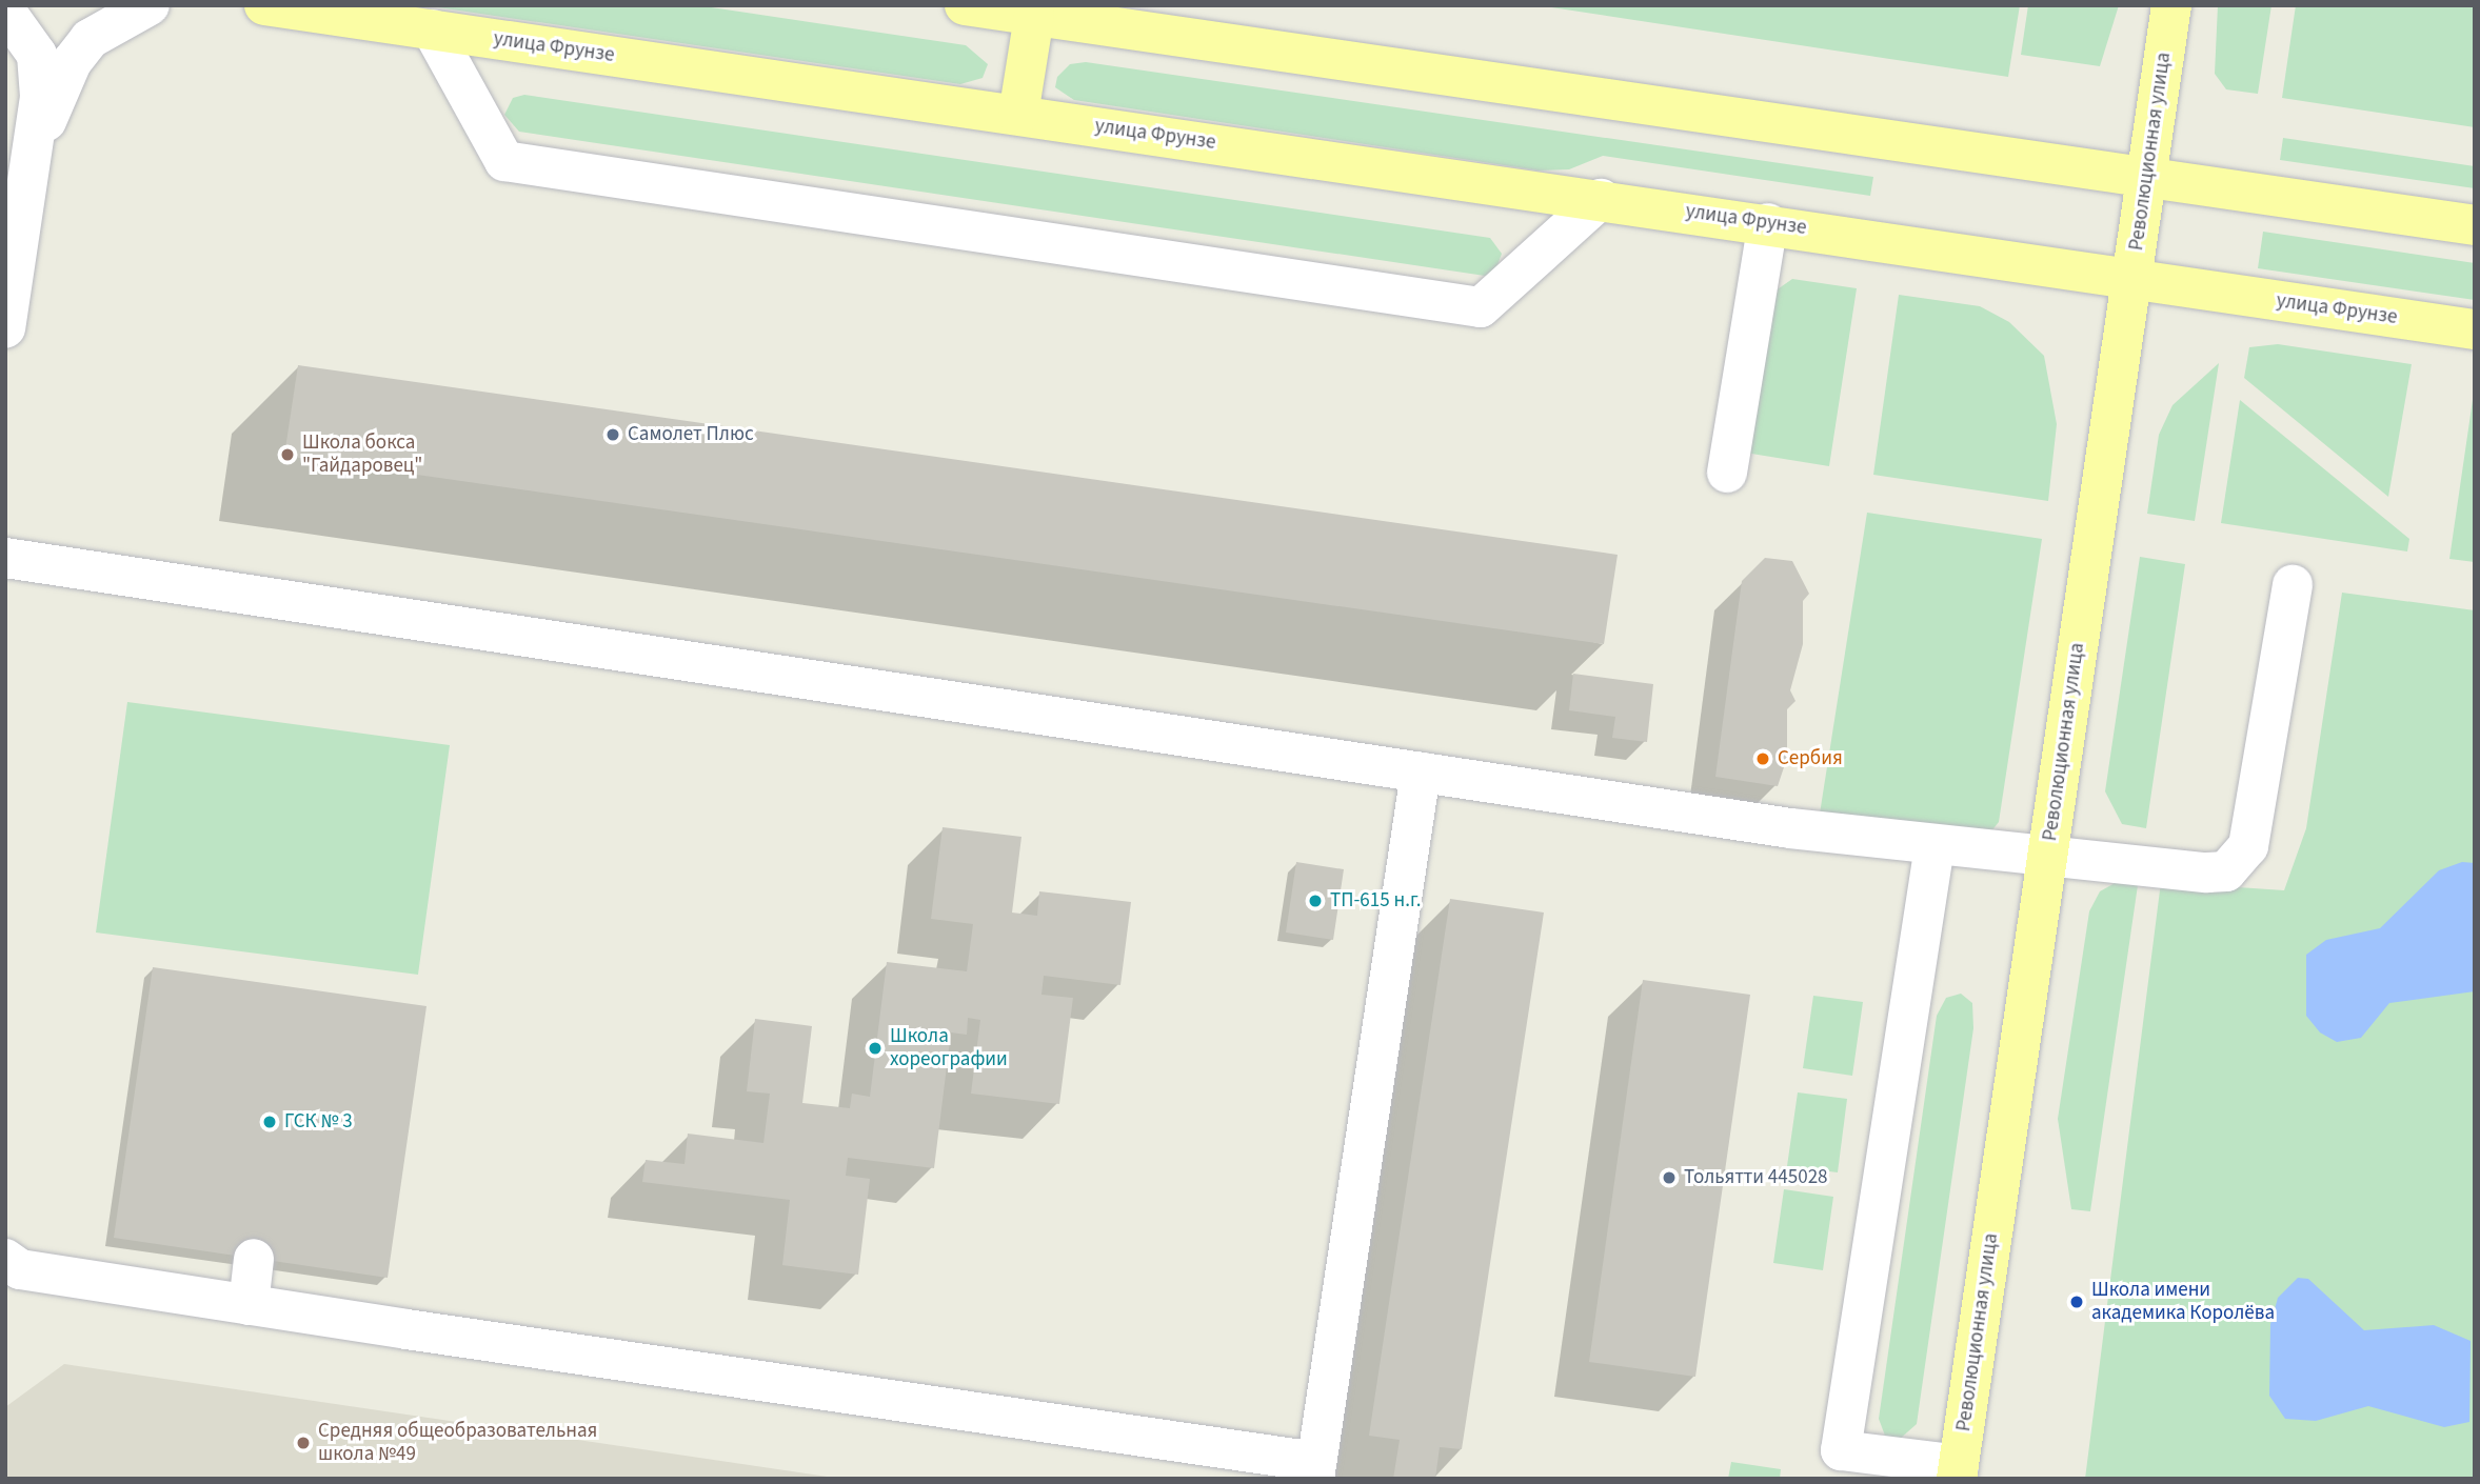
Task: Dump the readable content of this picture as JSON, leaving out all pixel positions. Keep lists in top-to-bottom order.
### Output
{
  "streets": {
    "main road": ["улица Фрунзе", "Революционная улица"]
  },
  "crossings": [
    ["улица Фрунзе", "Революционная улица"]
  ],
  "places": [
    "Самолет Плюс",
    "Школа бокса \"Гайдаровец\"",
    "Сербия",
    "ТП-615 н.г.",
    "Школа хореографии",
    "ГСК № 3",
    "Тольятти 445028",
    "Школа имени академика Королёва",
    "Средняя общеобразовательная школа №49"
  ]
}
